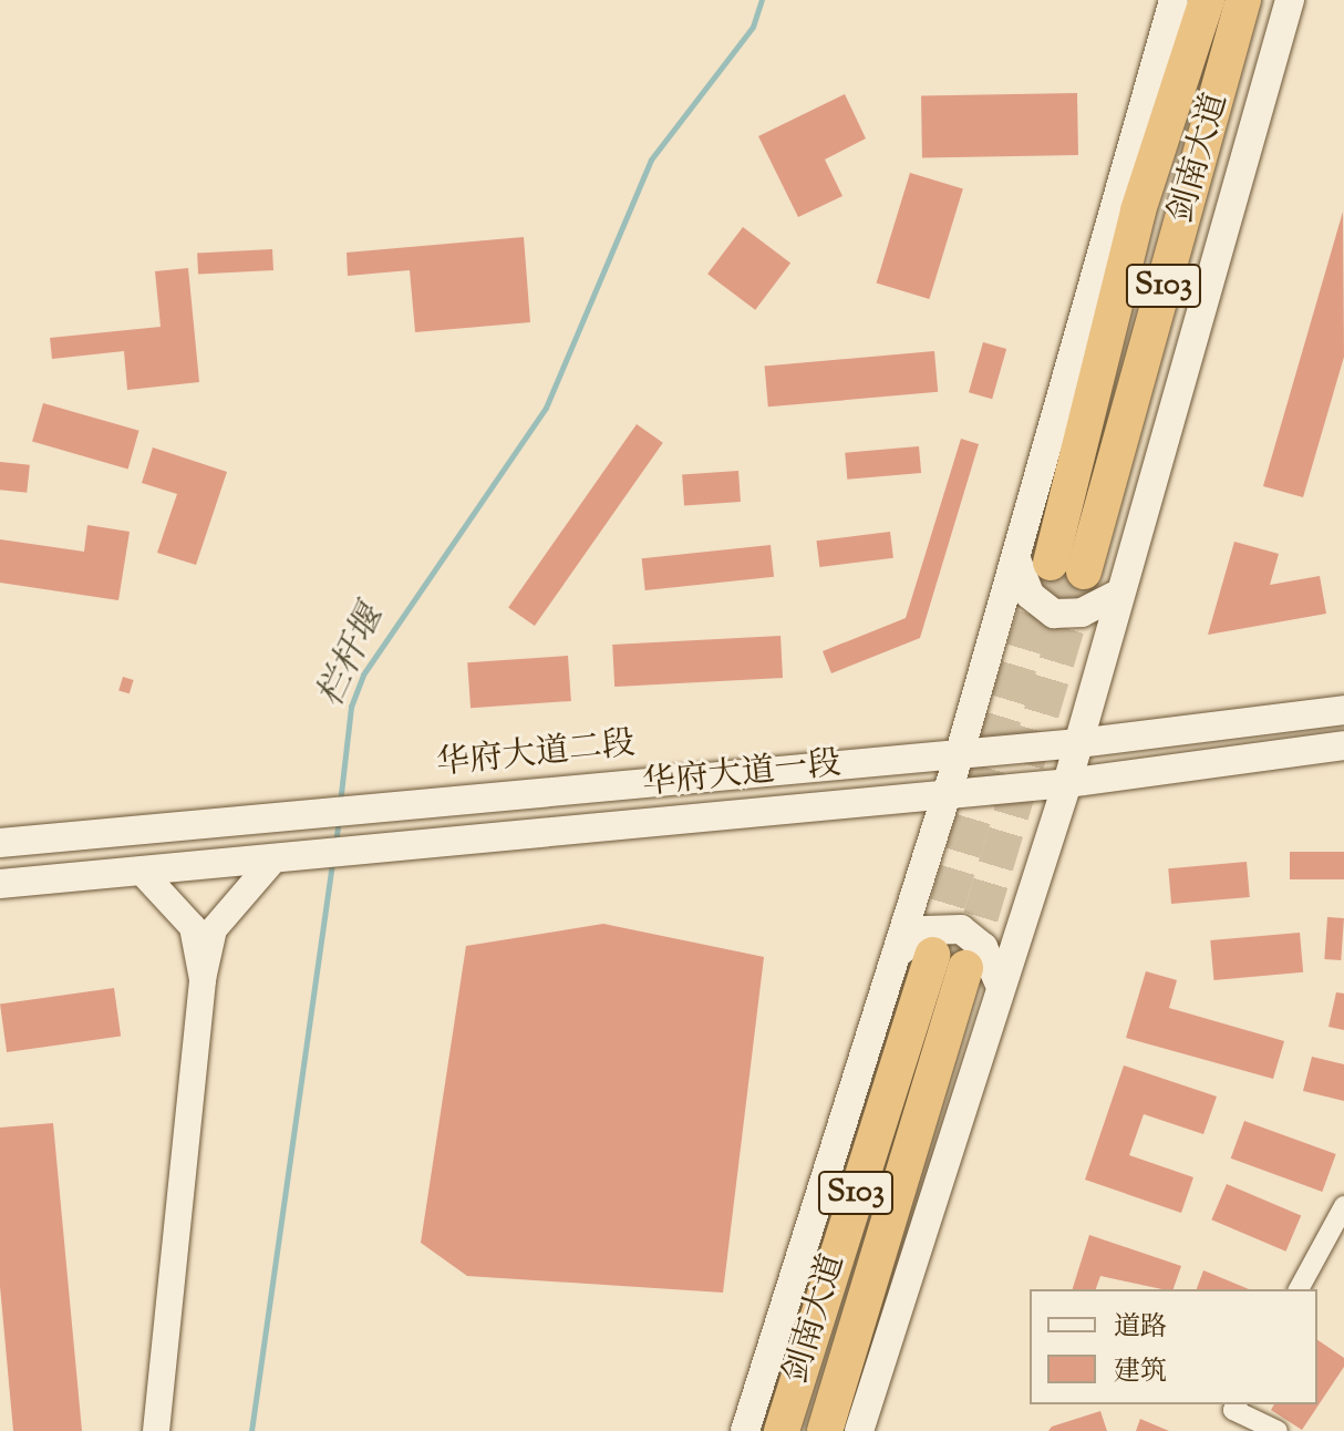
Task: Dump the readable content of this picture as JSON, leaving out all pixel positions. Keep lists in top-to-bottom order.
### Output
{
  "streets": {
    "highway": ["剑南大道", "S103"],
    "main road": ["华府大道二段", "华府大道一段"]
  },
  "water": ["栏杆堰"],
  "legend": ["道路", "建筑"]
}
